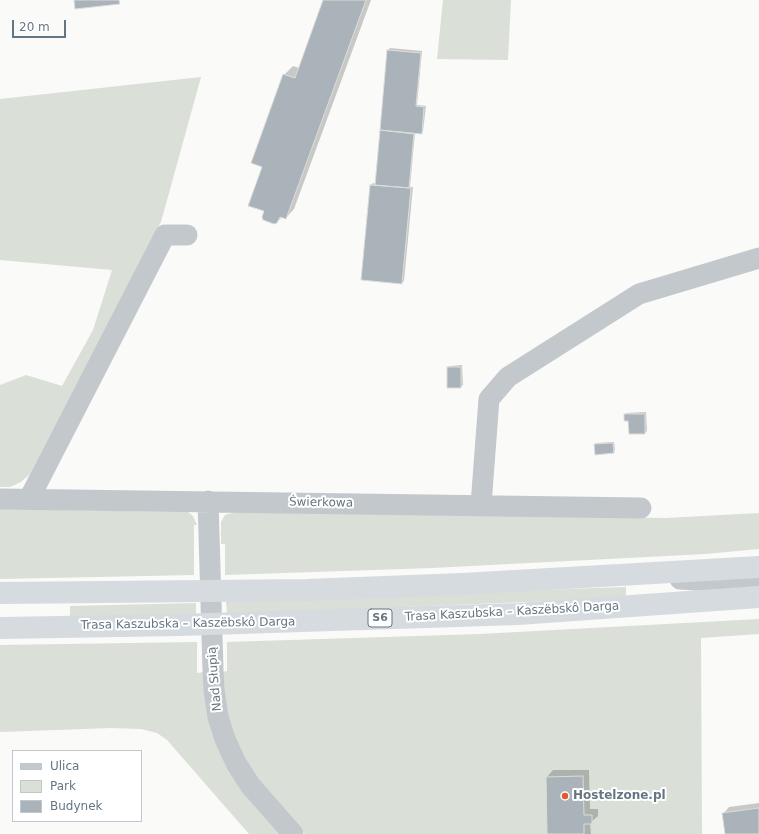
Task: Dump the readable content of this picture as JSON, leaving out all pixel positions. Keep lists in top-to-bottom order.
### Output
{
  "streets": {
    "highway": ["Trasa Kaszubska – Kaszëbskô Darga", "S6"],
    "street": ["Świerkowa", "Nad Słupią"]
  },
  "crossings": [
    ["Świerkowa", "Nad Słupią"]
  ],
  "places": ["Hostelzone.pl"],
  "legend": ["Ulica", "Park", "Budynek"],
  "scale_bar": "20 m"
}
